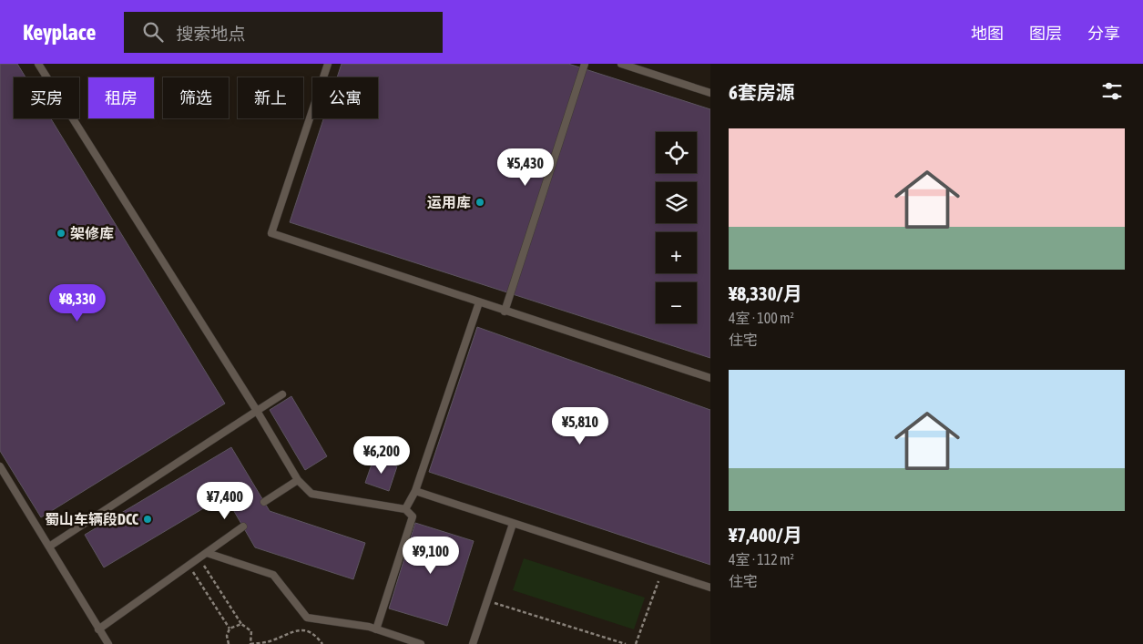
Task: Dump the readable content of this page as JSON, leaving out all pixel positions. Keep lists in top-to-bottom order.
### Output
{
  "places": ["运用库", "架修库", "蜀山车辆段DCC"],
  "page": {
    "header": "Keyplace",
    "search": "搜索地点",
    "nav": ["地图", "图层", "分享"],
    "heading": "6套房源",
    "chip": [
      "买房",
      "租房",
      "筛选",
      "新上",
      "公寓"
    ],
    "list": [
      {
        "name": "¥8,330/月",
        "note": "4室 · 100 m² · 住宅"
      },
      {
        "name": "¥7,400/月",
        "note": "4室 · 112 m² · 住宅"
      }
    ],
    "map_buttons": ["+", "−"],
    "price": [
      "¥5,430",
      "¥8,330",
      "¥5,810",
      "¥6,200",
      "¥7,400",
      "¥9,100"
    ]
  }
}
